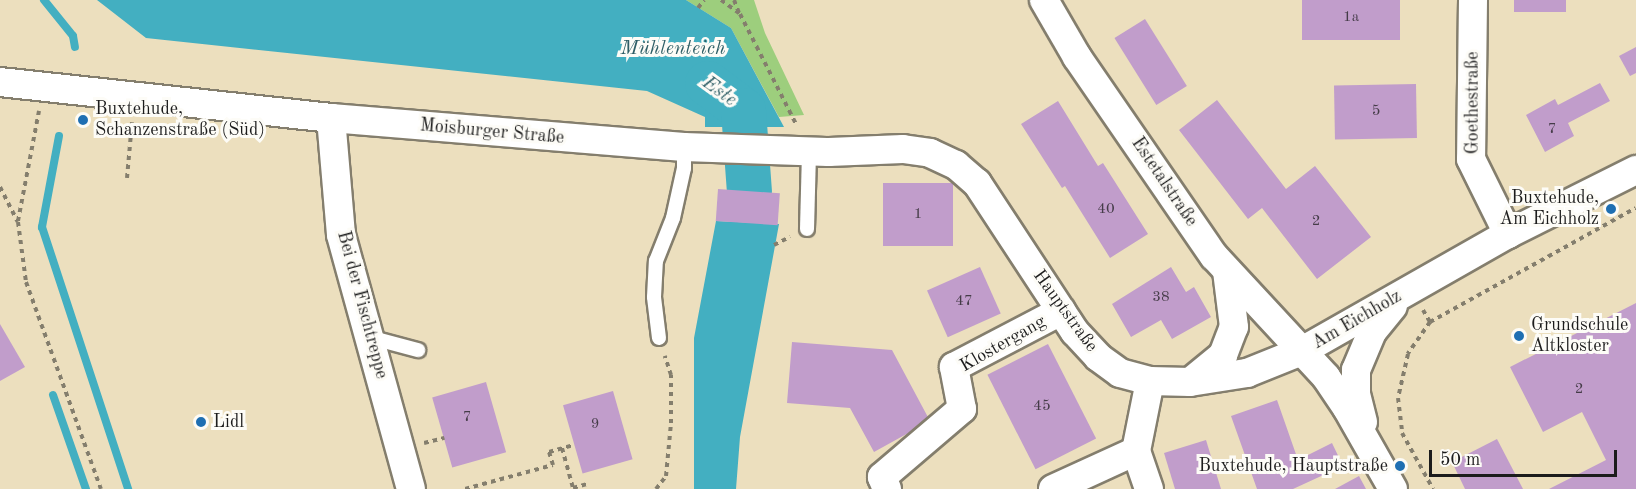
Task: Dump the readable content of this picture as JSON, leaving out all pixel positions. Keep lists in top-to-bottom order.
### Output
{
  "streets": {
    "street": [
      "Goethestraße",
      "Moisburger Straße",
      "Estetalstraße",
      "Bei der Fischtreppe",
      "Hauptstraße",
      "Am Eichholz",
      "Klostergang"
    ]
  },
  "crossings": [
    ["Goethestraße", "Am Eichholz"],
    ["Moisburger Straße", "Bei der Fischtreppe"],
    ["Moisburger Straße", "Hauptstraße"],
    ["Estetalstraße", "Hauptstraße"],
    ["Estetalstraße", "Am Eichholz"],
    ["Hauptstraße", "Am Eichholz"],
    ["Hauptstraße", "Klostergang"]
  ],
  "water": ["Mühlenteich", "Este"],
  "places": [
    "Buxtehude, Schanzenstraße (Süd)",
    "Buxtehude, Am Eichholz",
    "Grundschule Altkloster",
    "Lidl",
    "Buxtehude, Hauptstraße"
  ],
  "house_numbers": [
    "1a",
    "5",
    "7",
    "40",
    "1",
    "2",
    "38",
    "47",
    "2",
    "45",
    "7",
    "9"
  ],
  "scale_bar": "50 m"
}
